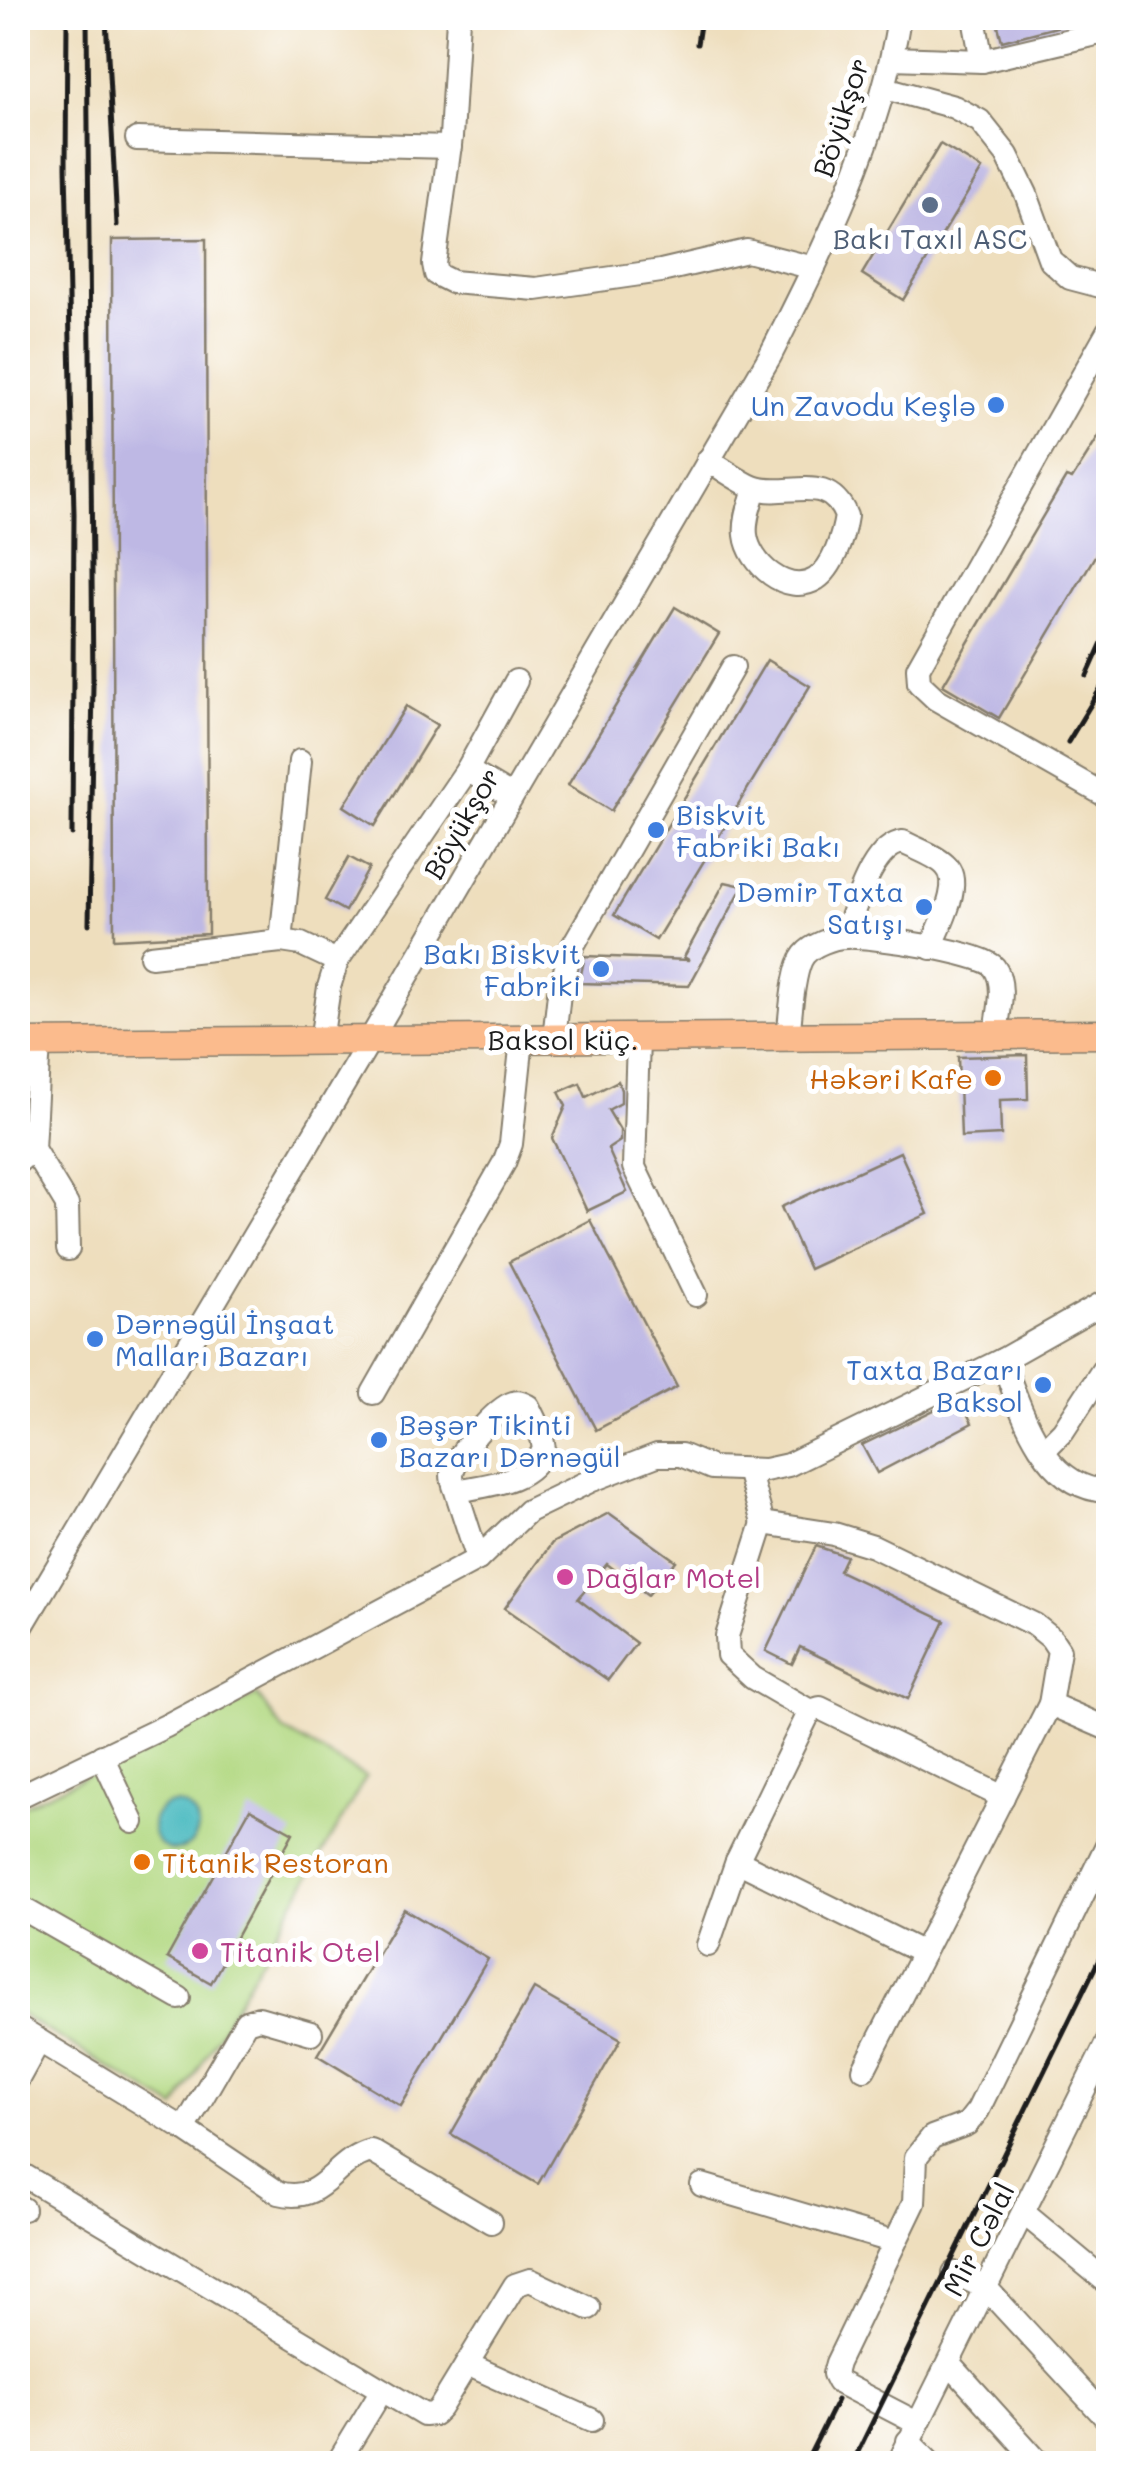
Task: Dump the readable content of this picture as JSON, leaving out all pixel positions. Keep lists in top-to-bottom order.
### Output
{
  "streets": {
    "main road": ["Baksol küç."],
    "street": ["Böyükşor", "Mir Cəlal"]
  },
  "crossings": [
    ["Böyükşor", "Baksol küç."]
  ],
  "places": [
    "Bakı Taxıl ASC",
    "Un Zavodu Keşlə",
    "Biskvit Fabriki Bakı",
    "Dəmir Taxta Satışı",
    "Bakı Biskvit Fabriki",
    "Həkəri Kafe",
    "Dərnəgül İnşaat Malları Bazarı",
    "Taxta Bazarı Baksol",
    "Bəşər Tikinti Bazarı Dərnəgül",
    "Dağlar Motel",
    "Titanik Restoran",
    "Titanik Otel"
  ]
}
